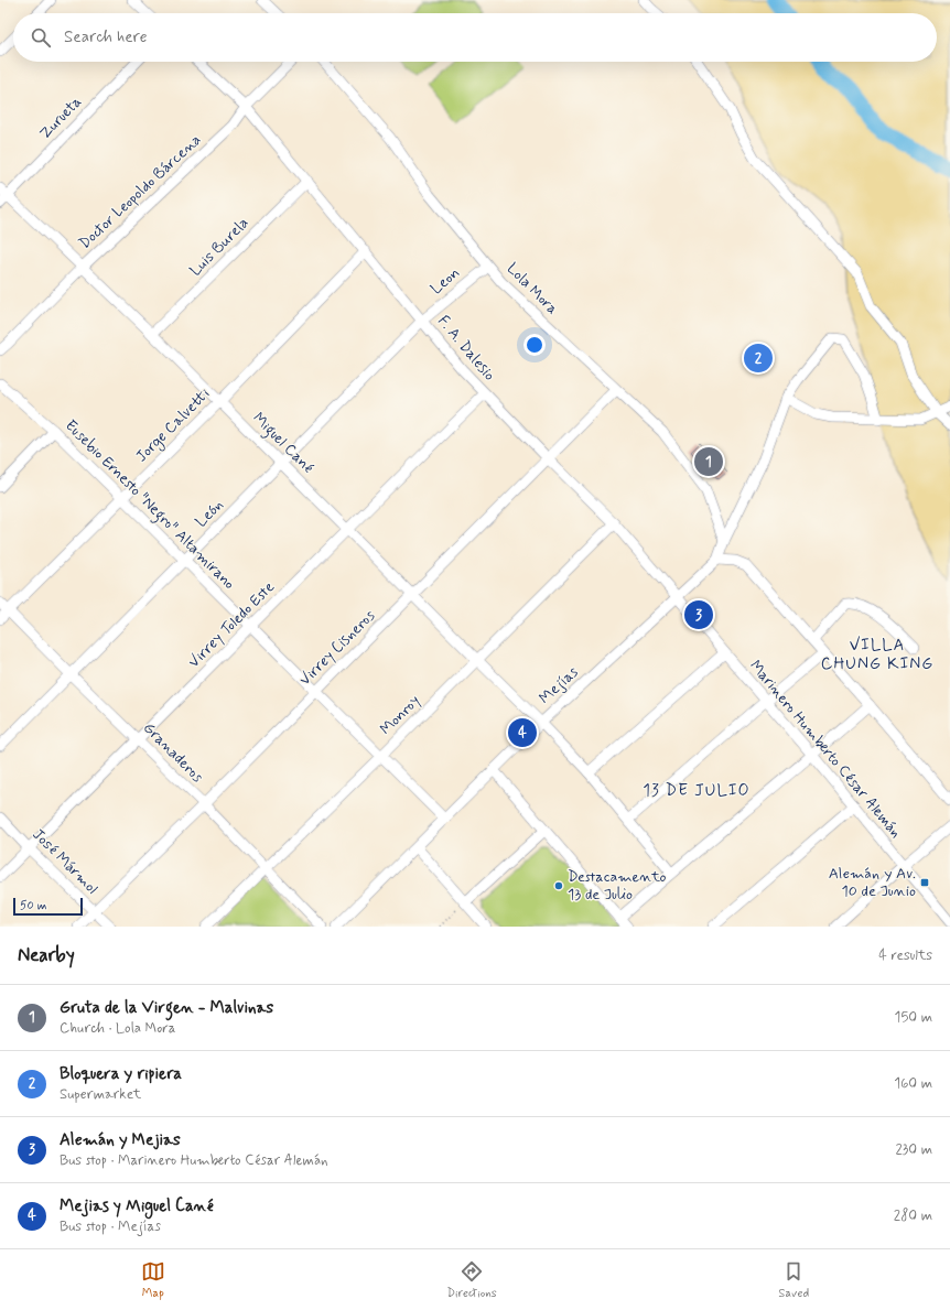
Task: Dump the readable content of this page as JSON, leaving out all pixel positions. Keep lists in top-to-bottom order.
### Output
{
  "streets": {
    "street": [
      "Zurueta",
      "Doctor Leopoldo Bárcena",
      "Luis Burela",
      "Leon",
      "Lola Mora",
      "F. A. Dalesio",
      "Jorge Calvetti",
      "Miguel Cané",
      "Eusebio Ernesto \"Negro\" Altamirano",
      "León",
      "Virrey Toledo Este",
      "Virrey Cisneros",
      "Mejías",
      "Monroy",
      "Marinero Humberto César Alemán",
      "Granaderos",
      "José Mármol"
    ]
  },
  "crossings": [
    ["Zurueta", "Miguel Cané"],
    ["Doctor Leopoldo Bárcena", "F. A. Dalesio"],
    ["Doctor Leopoldo Bárcena", "Miguel Cané"],
    ["Luis Burela", "F. A. Dalesio"],
    ["Luis Burela", "Miguel Cané"],
    ["Leon", "Lola Mora"],
    ["Leon", "F. A. Dalesio"],
    ["Leon", "León"],
    ["Lola Mora", "Virrey Cisneros"],
    ["Lola Mora", "Mejías"],
    ["F. A. Dalesio", "Jorge Calvetti"],
    ["F. A. Dalesio", "León"],
    ["F. A. Dalesio", "Virrey Toledo Este"],
    ["F. A. Dalesio", "Virrey Cisneros"],
    ["F. A. Dalesio", "Mejías"],
    ["F. A. Dalesio", "Monroy"],
    ["F. A. Dalesio", "Marinero Humberto César Alemán"],
    ["Jorge Calvetti", "Miguel Cané"],
    ["Jorge Calvetti", "Eusebio Ernesto \"Negro\" Altamirano"],
    ["Jorge Calvetti", "Granaderos"],
    ["Miguel Cané", "León"],
    ["Miguel Cané", "Virrey Toledo Este"],
    ["Miguel Cané", "Virrey Cisneros"],
    ["Miguel Cané", "Mejías"],
    ["Miguel Cané", "Monroy"],
    ["Eusebio Ernesto \"Negro\" Altamirano", "León"],
    ["Eusebio Ernesto \"Negro\" Altamirano", "Virrey Toledo Este"],
    ["Eusebio Ernesto \"Negro\" Altamirano", "Virrey Cisneros"],
    ["Eusebio Ernesto \"Negro\" Altamirano", "Mejías"],
    ["Eusebio Ernesto \"Negro\" Altamirano", "Monroy"],
    ["León", "Granaderos"],
    ["Virrey Toledo Este", "Granaderos"],
    ["Virrey Toledo Este", "José Mármol"],
    ["Virrey Cisneros", "Granaderos"],
    ["Virrey Cisneros", "José Mármol"],
    ["Mejías", "Marinero Humberto César Alemán"],
    ["Monroy", "Granaderos"]
  ],
  "districts": ["VILLA CHUNG KING", "13 DE JULIO"],
  "places": {
    "transit": ["Alemán y Av. 10 de Junio"],
    "other": ["Destacamento 13 de Julio"]
  },
  "scale_bar": "50 m",
  "page": {
    "search": "Search here",
    "pins": [
      "2",
      "1",
      "3",
      "4"
    ],
    "scale": "50 m",
    "heading": ["Nearby", "4 results"],
    "list": [
      {
        "mark": "1",
        "name": "Gruta de la Virgen - Malvinas",
        "note": "Church · Lola Mora",
        "value": "150 m"
      },
      {
        "mark": "2",
        "name": "Bloquera y ripiera",
        "note": "Supermarket",
        "value": "160 m"
      },
      {
        "mark": "3",
        "name": "Alemán y Mejias",
        "note": "Bus stop · Marinero Humberto César Alemán",
        "value": "230 m"
      },
      {
        "mark": "4",
        "name": "Mejias y Miguel Cané",
        "note": "Bus stop · Mejías",
        "value": "280 m"
      }
    ],
    "nav": ["Map", "Directions", "Saved"]
  }
}
